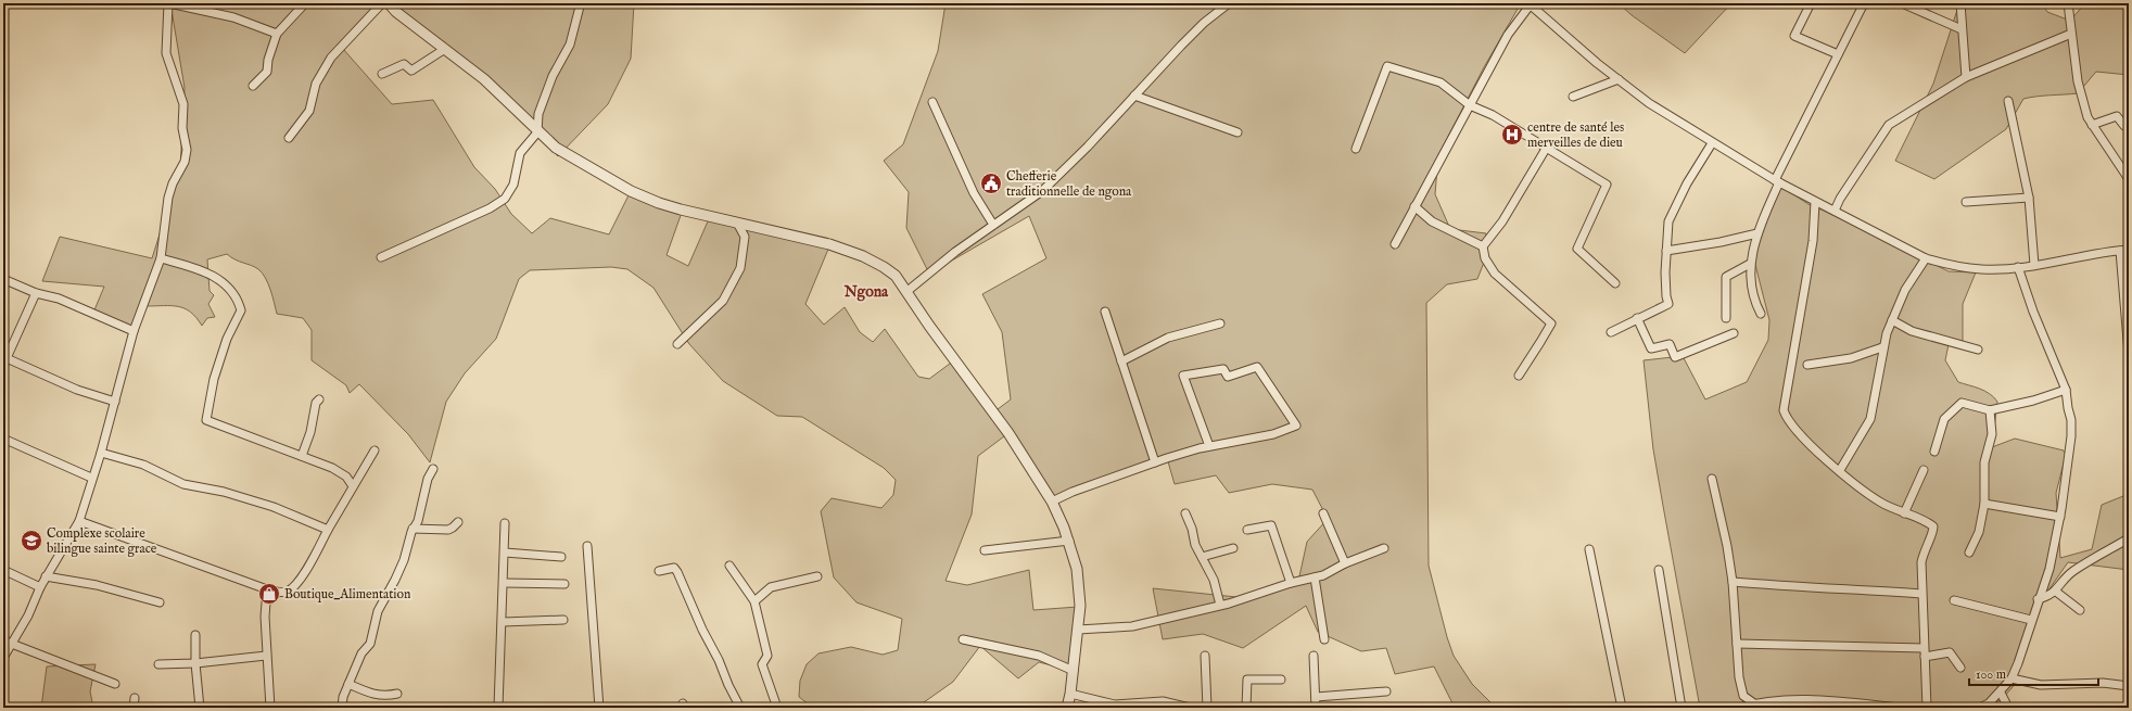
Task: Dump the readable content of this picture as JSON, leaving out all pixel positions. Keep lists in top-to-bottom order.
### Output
{
  "districts": ["Ngona"],
  "places": {
    "hospital": ["centre de santé les merveilles de dieu"],
    "public building": ["Chefferie traditionnelle de ngona"],
    "school or university": ["Complexe scolaire bilingue sainte grace"],
    "shop": ["Boutique_Alimentation"]
  },
  "scale_bar": "100 m"
}
